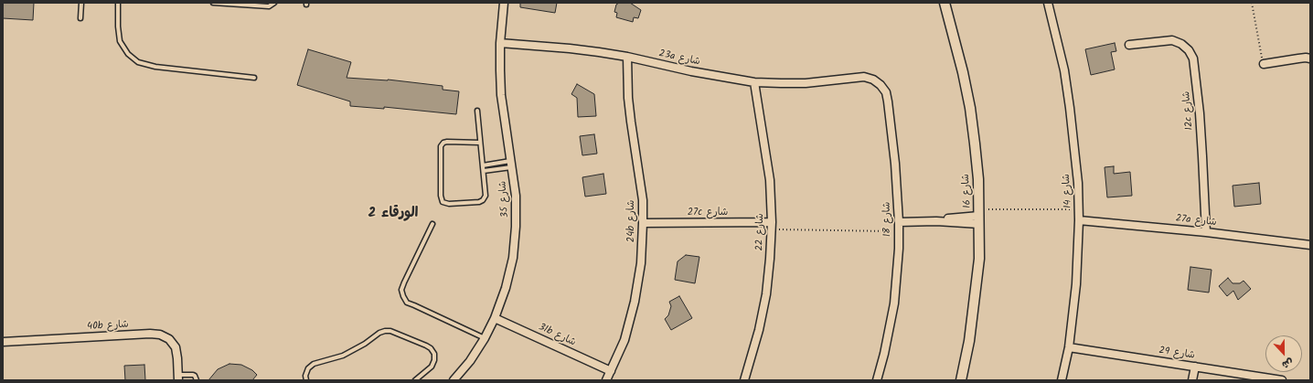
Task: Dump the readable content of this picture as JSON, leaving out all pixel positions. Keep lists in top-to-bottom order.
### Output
{
  "streets": {
    "street": [
      "23a شارع",
      "12c شارع",
      "شارع 16",
      "شارع 14",
      "شارع 35",
      "27c شارع",
      "شارع 18",
      "24b شارع",
      "27a شارع",
      "شارع 22",
      "40b شارع",
      "31b شارع",
      "شارع 29"
    ]
  },
  "crossings": [
    ["23a شارع", "شارع 35"],
    ["23a شارع", "شارع 18"],
    ["23a شارع", "24b شارع"],
    ["23a شارع", "شارع 22"],
    ["12c شارع", "27a شارع"],
    ["شارع 14", "27a شارع"],
    ["شارع 14", "شارع 29"],
    ["شارع 35", "31b شارع"],
    ["27c شارع", "24b شارع"],
    ["27c شارع", "شارع 22"],
    ["24b شارع", "31b شارع"]
  ],
  "districts": ["الورقاء 2"],
  "north": "bottom"
}
